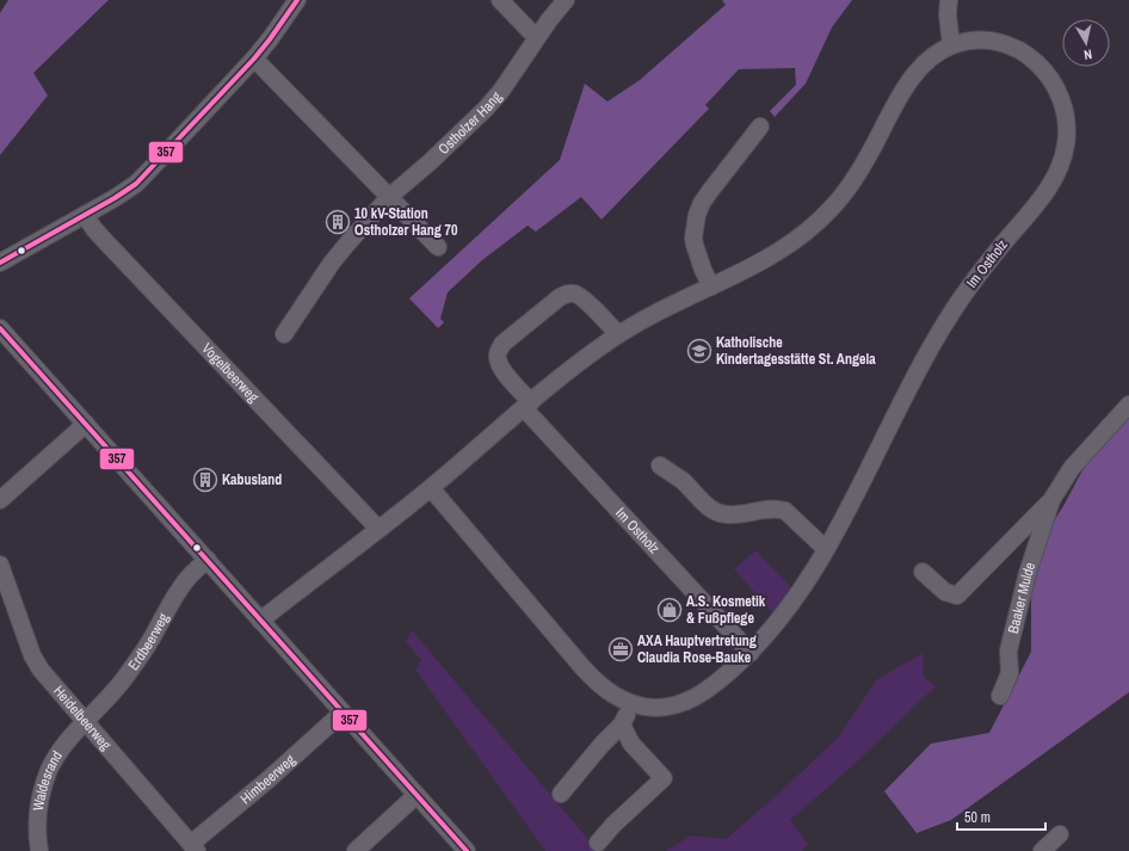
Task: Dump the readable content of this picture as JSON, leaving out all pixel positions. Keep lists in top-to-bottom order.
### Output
{
  "streets": {
    "street": [
      "Ostholzer Hang",
      "Im Ostholz",
      "Vogelbeerweg",
      "Baaker Mulde",
      "Erdbeerweg",
      "Heidelbeerweg",
      "Himbeerweg",
      "Waldesrand"
    ]
  },
  "crossings": [
    ["Im Ostholz", "Vogelbeerweg"],
    ["Erdbeerweg", "Heidelbeerweg"],
    ["Erdbeerweg", "Waldesrand"],
    ["Heidelbeerweg", "Himbeerweg"],
    ["Heidelbeerweg", "Waldesrand"]
  ],
  "places": {
    "building": ["10 kV-Station Ostholzer Hang 70", "Kabusland"],
    "school or university": ["Katholische Kindertagesstätte St. Angela"],
    "shop": ["A.S. Kosmetik & Fußpflege"],
    "office": ["AXA Hauptvertretung Claudia Rose-Bauke"]
  },
  "lines": ["transit line 357"],
  "scale_bar": "50 m",
  "north": "bottom"
}
